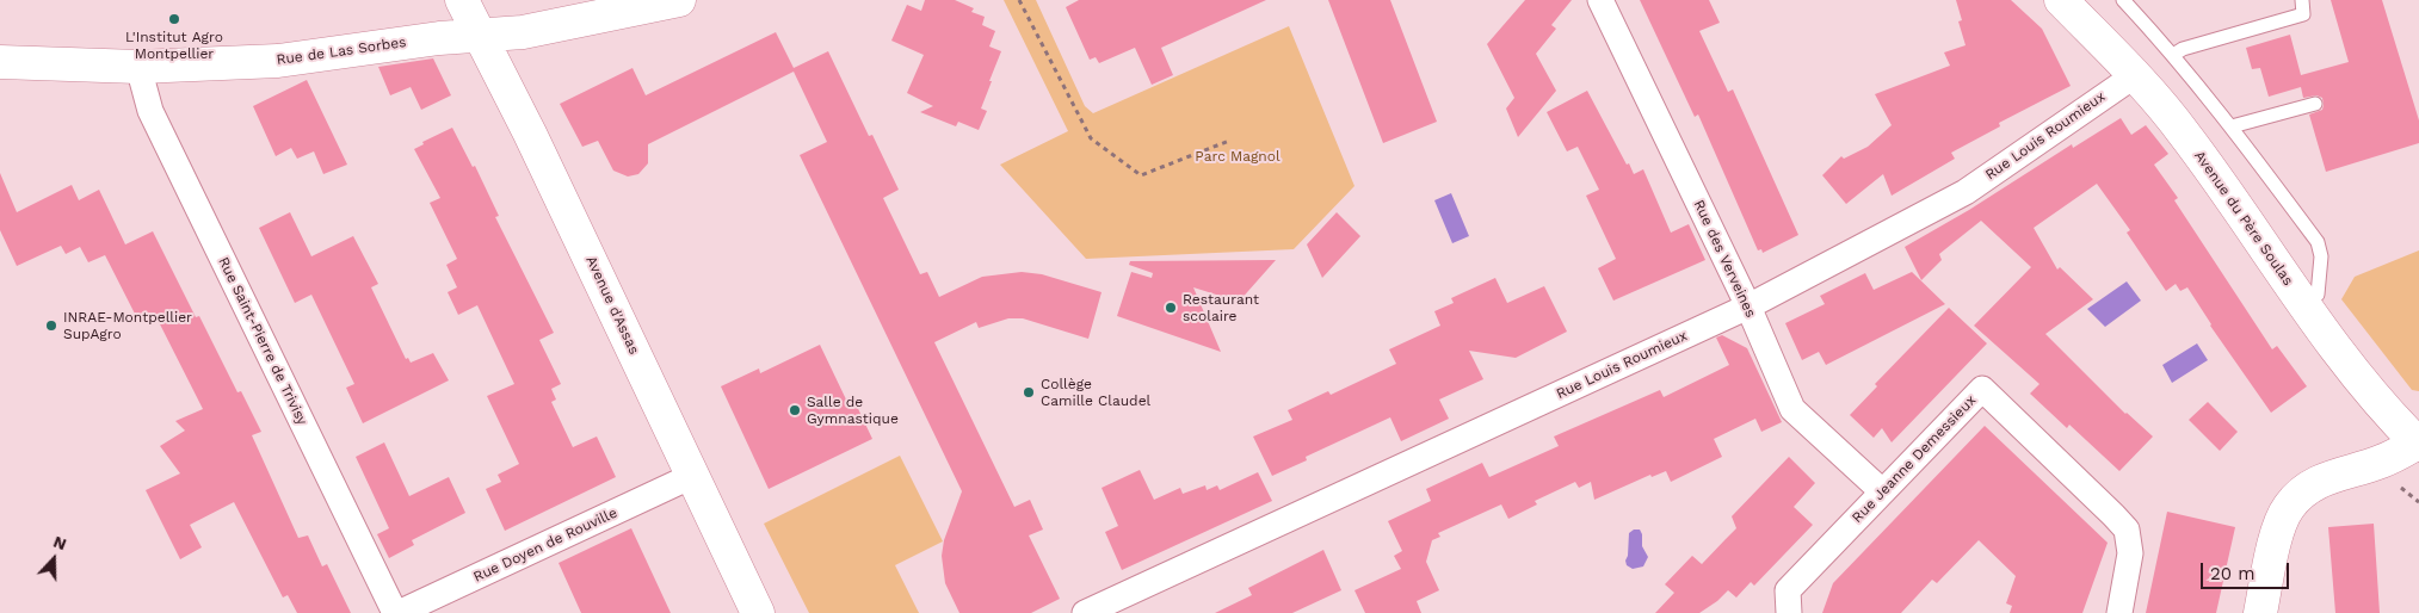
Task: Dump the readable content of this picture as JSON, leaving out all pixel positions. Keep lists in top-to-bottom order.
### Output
{
  "streets": {
    "street": [
      "Rue de Las Sorbes",
      "Rue Louis Roumieux",
      "Avenue du Père Soulas",
      "Rue des Verveines",
      "Avenue d'Assas",
      "Rue Saint-Pierre de Trivisy",
      "Rue Jeanne Demessieux",
      "Rue Doyen de Rouville"
    ]
  },
  "crossings": [
    ["Rue de Las Sorbes", "Avenue d'Assas"],
    ["Rue de Las Sorbes", "Rue Saint-Pierre de Trivisy"],
    ["Rue Louis Roumieux", "Avenue du Père Soulas"],
    ["Rue Louis Roumieux", "Rue des Verveines"],
    ["Rue des Verveines", "Rue Jeanne Demessieux"],
    ["Avenue d'Assas", "Rue Doyen de Rouville"],
    ["Rue Saint-Pierre de Trivisy", "Rue Doyen de Rouville"]
  ],
  "parks": ["Parc Magnol"],
  "places": [
    "L'Institut Agro Montpellier",
    "Restaurant scolaire",
    "INRAE-Montpellier SupAgro",
    "Collège Camille Claudel",
    "Salle de Gymnastique"
  ],
  "scale_bar": "20 m",
  "north": "top"
}
